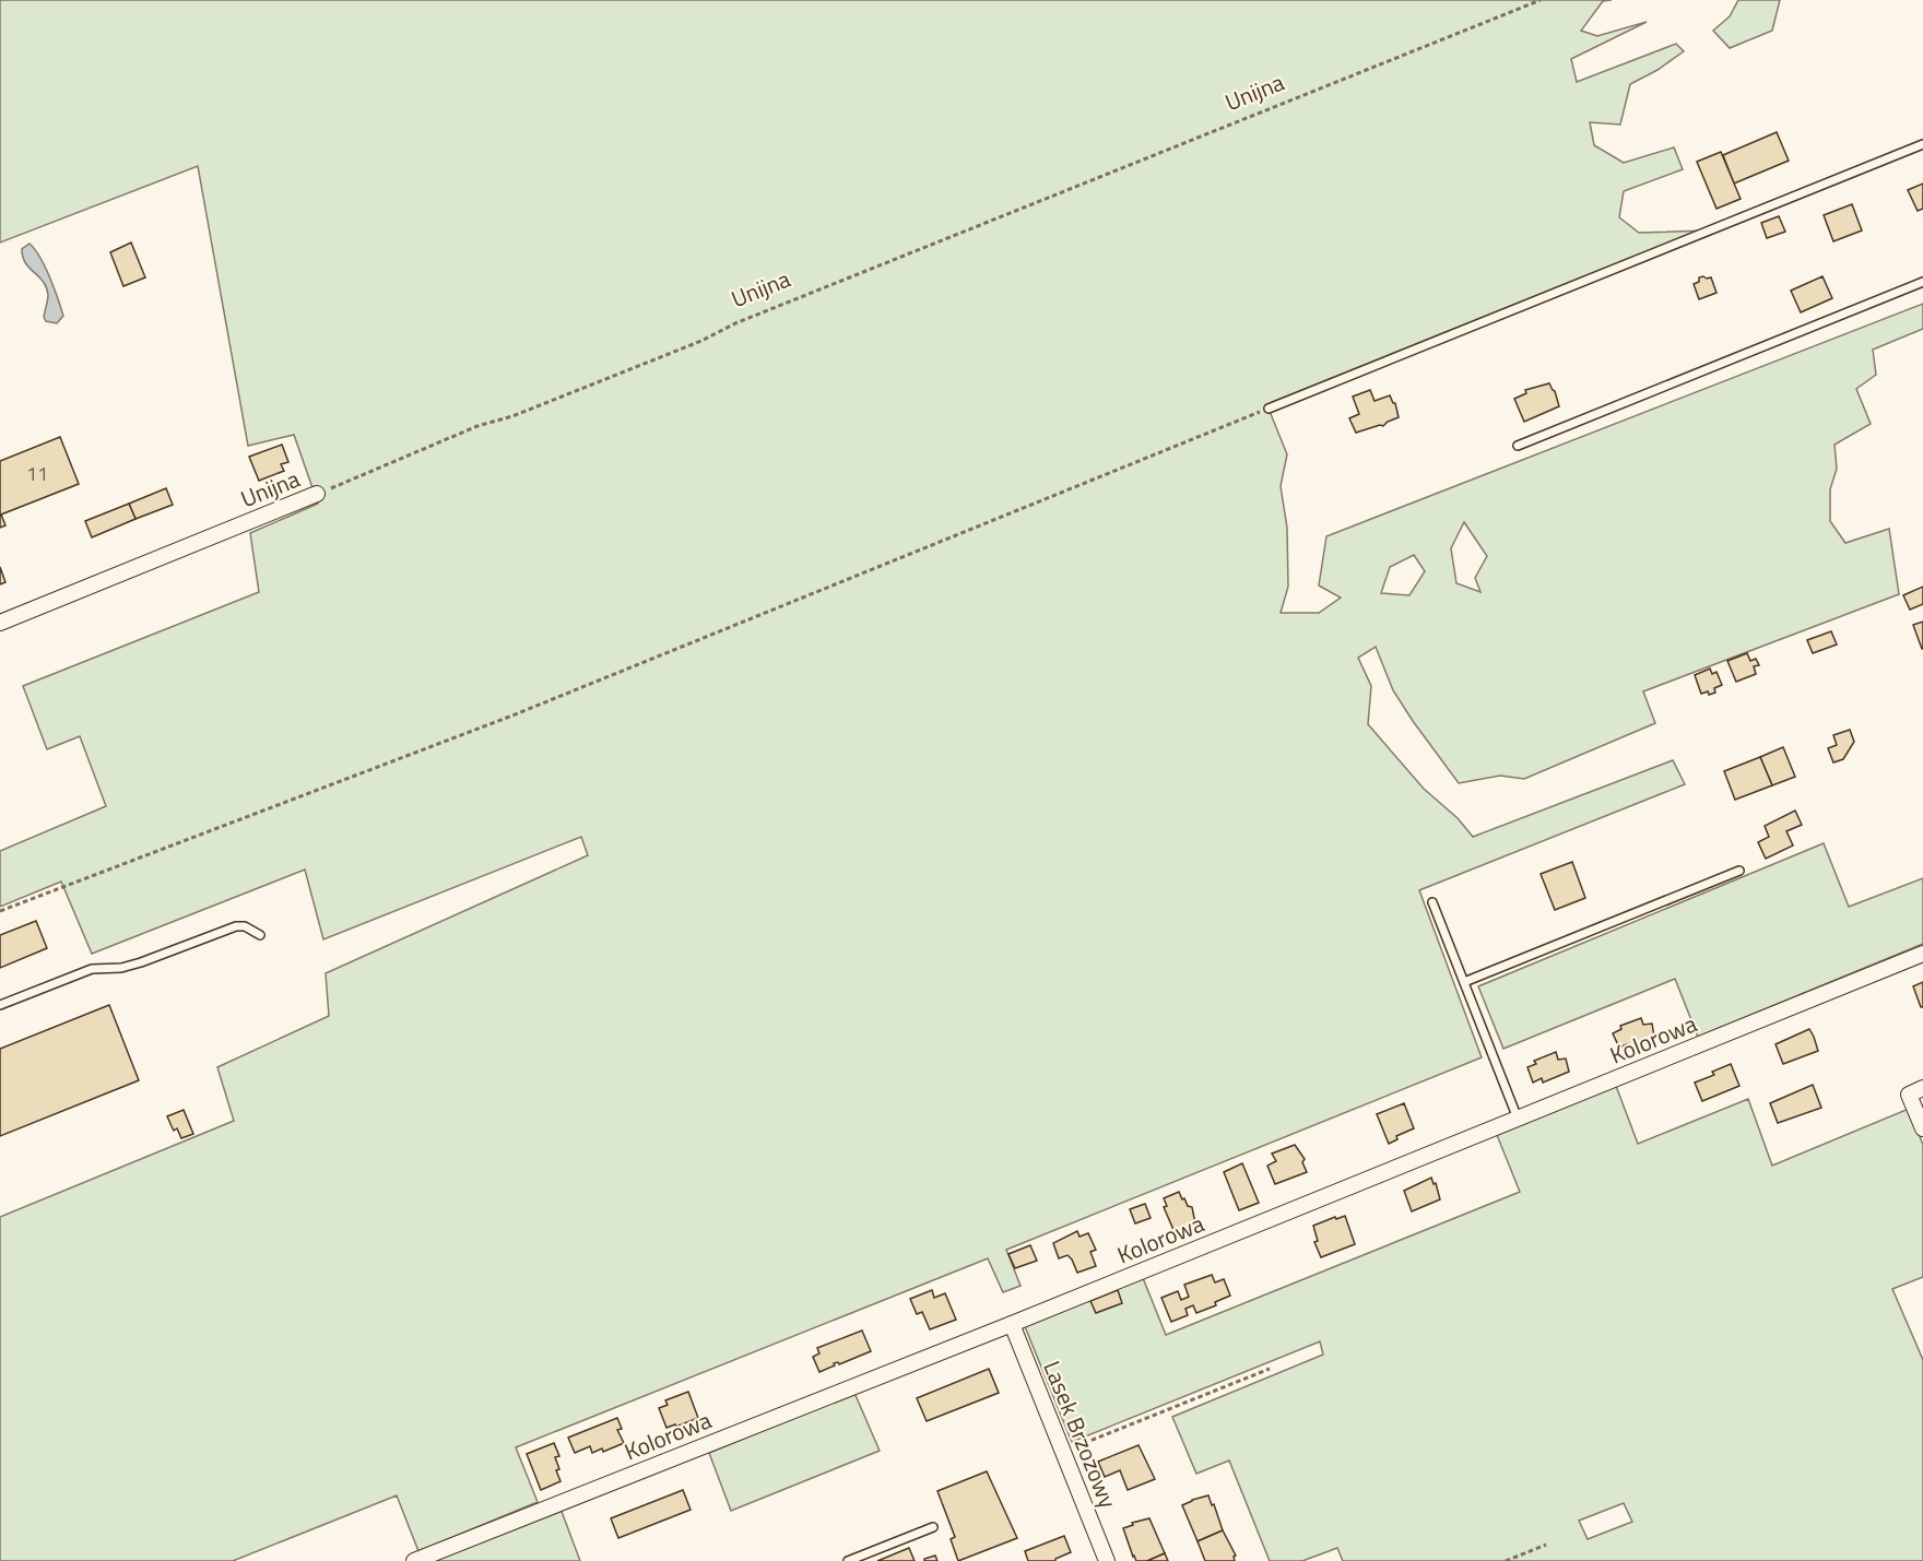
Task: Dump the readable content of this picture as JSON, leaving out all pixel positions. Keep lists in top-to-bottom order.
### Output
{
  "streets": {
    "street": ["Unijna", "Kolorowa", "Lasek Brzozowy"]
  },
  "crossings": [
    ["Kolorowa", "Lasek Brzozowy"]
  ],
  "house_numbers": ["11"]
}
